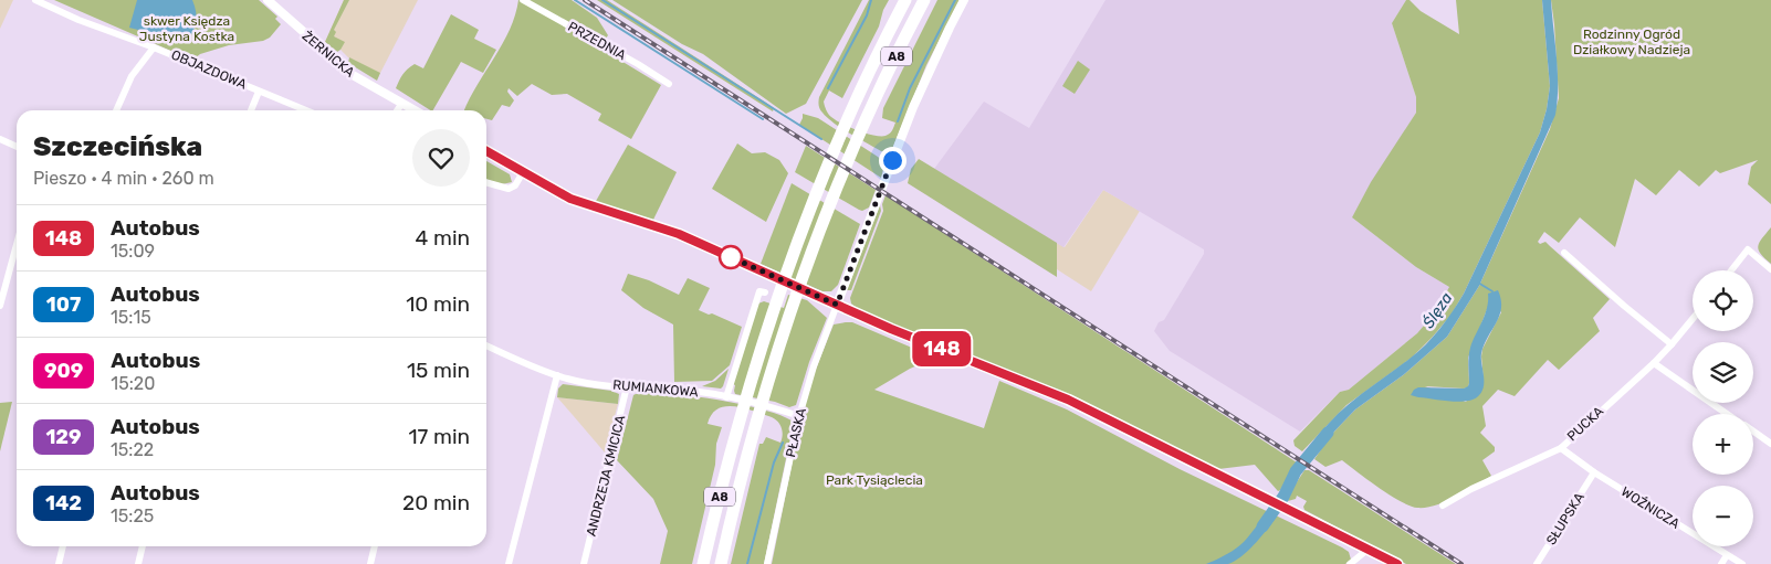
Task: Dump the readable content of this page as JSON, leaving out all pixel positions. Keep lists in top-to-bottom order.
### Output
{
  "streets": {
    "highway": ["A8"],
    "street": [
      "PRZEDNIA",
      "ŻERNICKA",
      "OBJAZDOWA",
      "RUMIANKOWA",
      "PUCKA",
      "PŁASKA",
      "ANDRZEJA KMICICA",
      "WOŹNICZA",
      "SŁUPSKA"
    ]
  },
  "crossings": [
    ["RUMIANKOWA", "PŁASKA"],
    ["RUMIANKOWA", "ANDRZEJA KMICICA"],
    ["PUCKA", "WOŹNICZA"],
    ["WOŹNICZA", "SŁUPSKA"]
  ],
  "water": ["Ślęza"],
  "parks": ["skwer Księdza Justyna Kostka", "Rodzinny Ogród Działkowy Nadzieja", "Park Tysiąclecia"],
  "lines": ["bus line 148"],
  "page": {
    "on_map": "148",
    "heading": ["Szczecińska", "Pieszo · 4 min · 260 m"],
    "list": [
      {
        "mark": "148",
        "name": "Autobus",
        "note": "15:09",
        "value": "4 min"
      },
      {
        "mark": "107",
        "name": "Autobus",
        "note": "15:15",
        "value": "10 min"
      },
      {
        "mark": "909",
        "name": "Autobus",
        "note": "15:20",
        "value": "15 min"
      },
      {
        "mark": "129",
        "name": "Autobus",
        "note": "15:22",
        "value": "17 min"
      },
      {
        "mark": "142",
        "name": "Autobus",
        "note": "15:25",
        "value": "20 min"
      }
    ],
    "map_buttons": ["+", "−"]
  }
}
